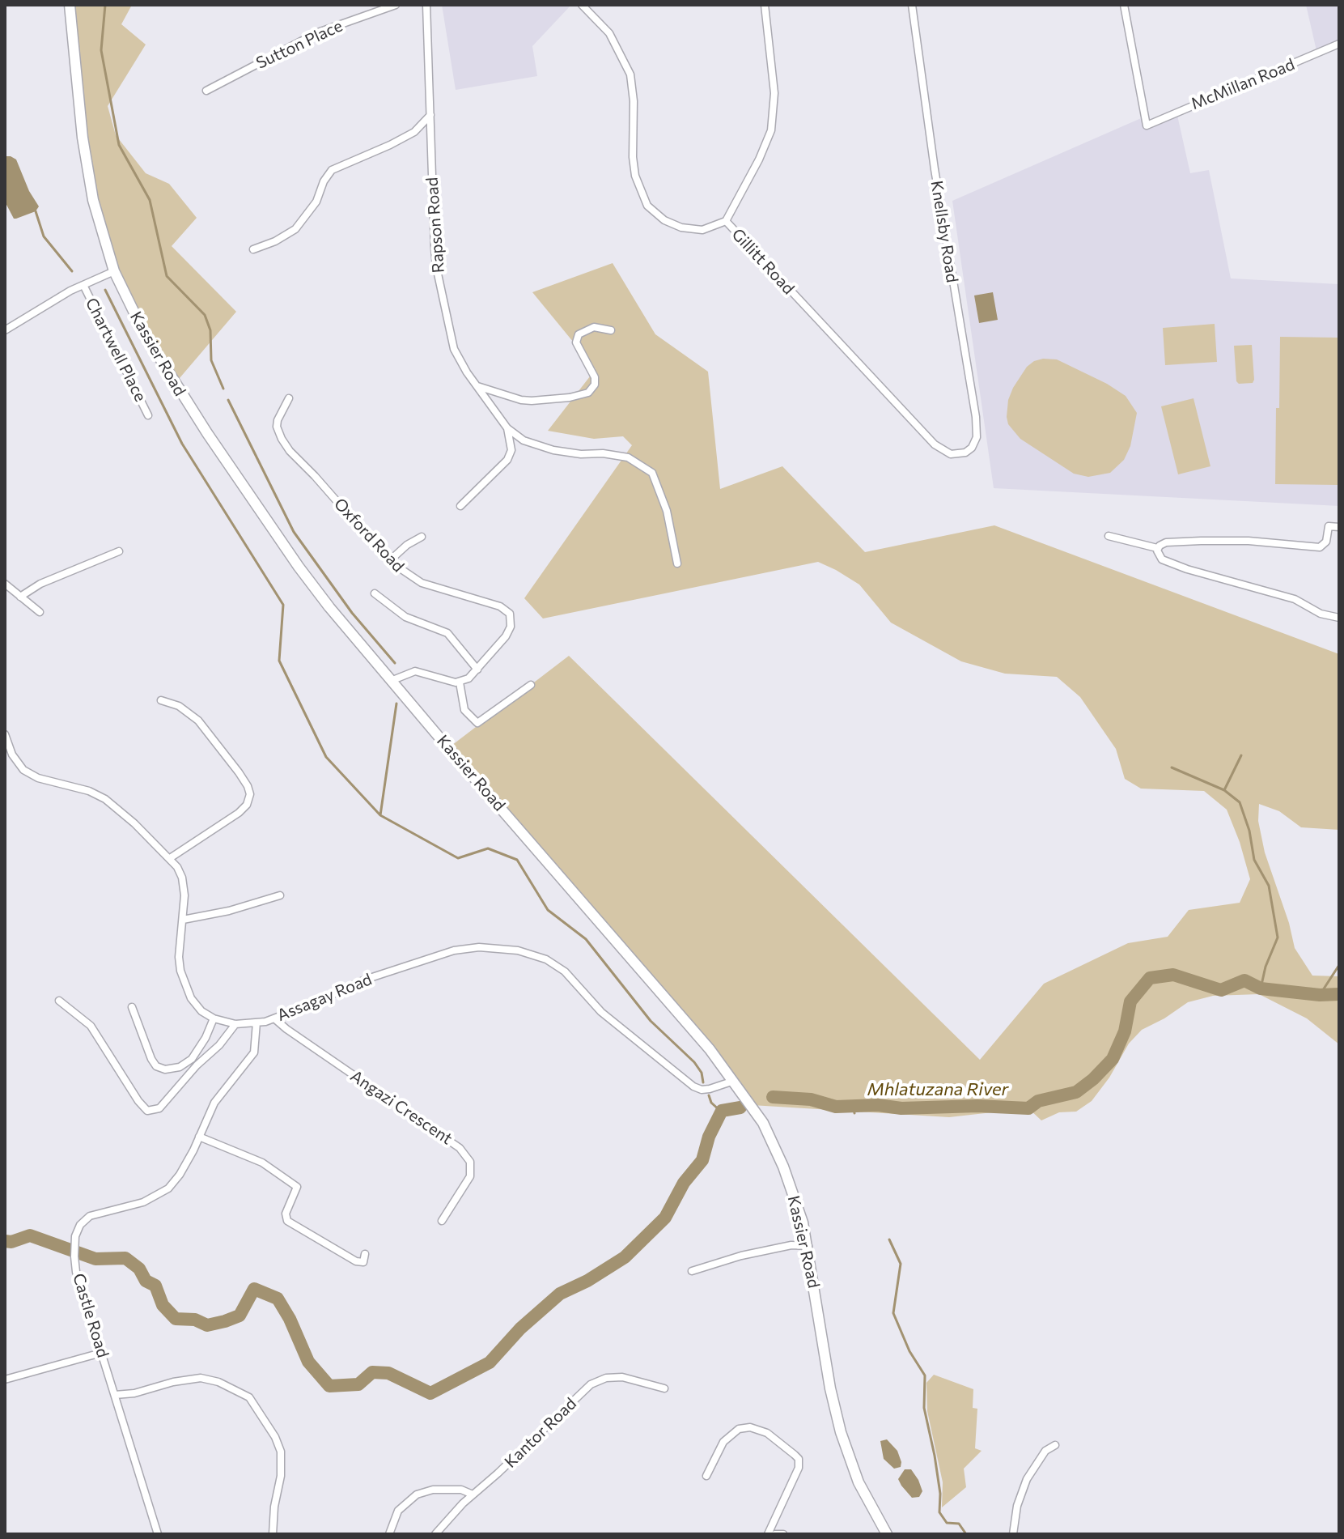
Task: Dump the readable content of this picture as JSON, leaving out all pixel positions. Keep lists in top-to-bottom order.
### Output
{
  "streets": {
    "main road": ["Kassier Road"],
    "street": [
      "Sutton Place",
      "McMillan Road",
      "Rapson Road",
      "Knellsby Road",
      "Gillitt Road",
      "Chartwell Place",
      "Oxford Road",
      "Assagay Road",
      "Angazi Crescent",
      "Castle Road",
      "Kantor Road"
    ]
  },
  "crossings": [
    ["Knellsby Road", "Gillitt Road"],
    ["Kassier Road", "Assagay Road"],
    ["Assagay Road", "Angazi Crescent"],
    ["Assagay Road", "Castle Road"]
  ],
  "water": ["Mhlatuzana River"]
}
